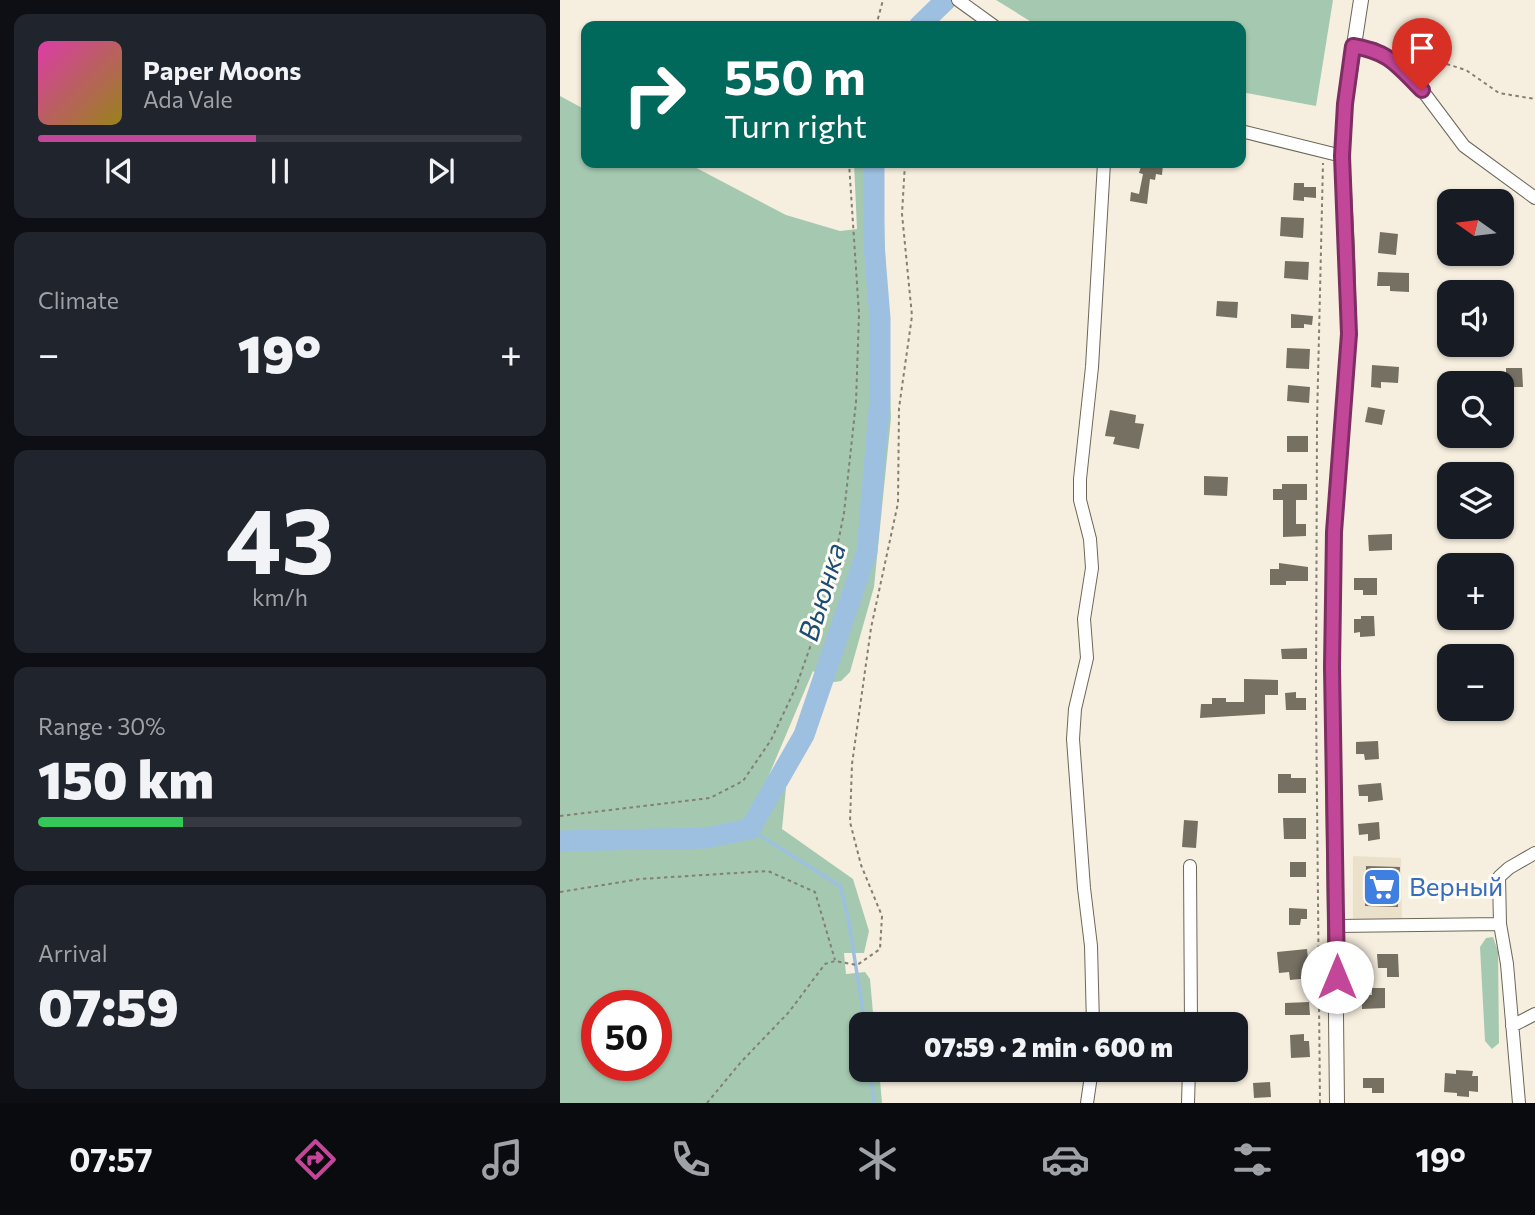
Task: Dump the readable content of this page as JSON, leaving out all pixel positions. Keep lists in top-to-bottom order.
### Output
{
  "water": ["Вьюнка"],
  "places": {
    "supermarket": ["Верный"]
  },
  "north": "left",
  "page": {
    "turn": ["550 m", "Turn right"],
    "song": ["Paper Moons", "Ada Vale"],
    "map_buttons": ["+", "−"],
    "tile": [
      "Climate",
      ["43", "km/h"],
      ["Range · 30%", "150 km"],
      ["Arrival", "07:59"]
    ],
    "heat": ["−", "19°", "+"],
    "limit": "50",
    "trip": "07:59 · 2 min · 600 m",
    "tabs": ["07:57", "19°"]
  }
}
